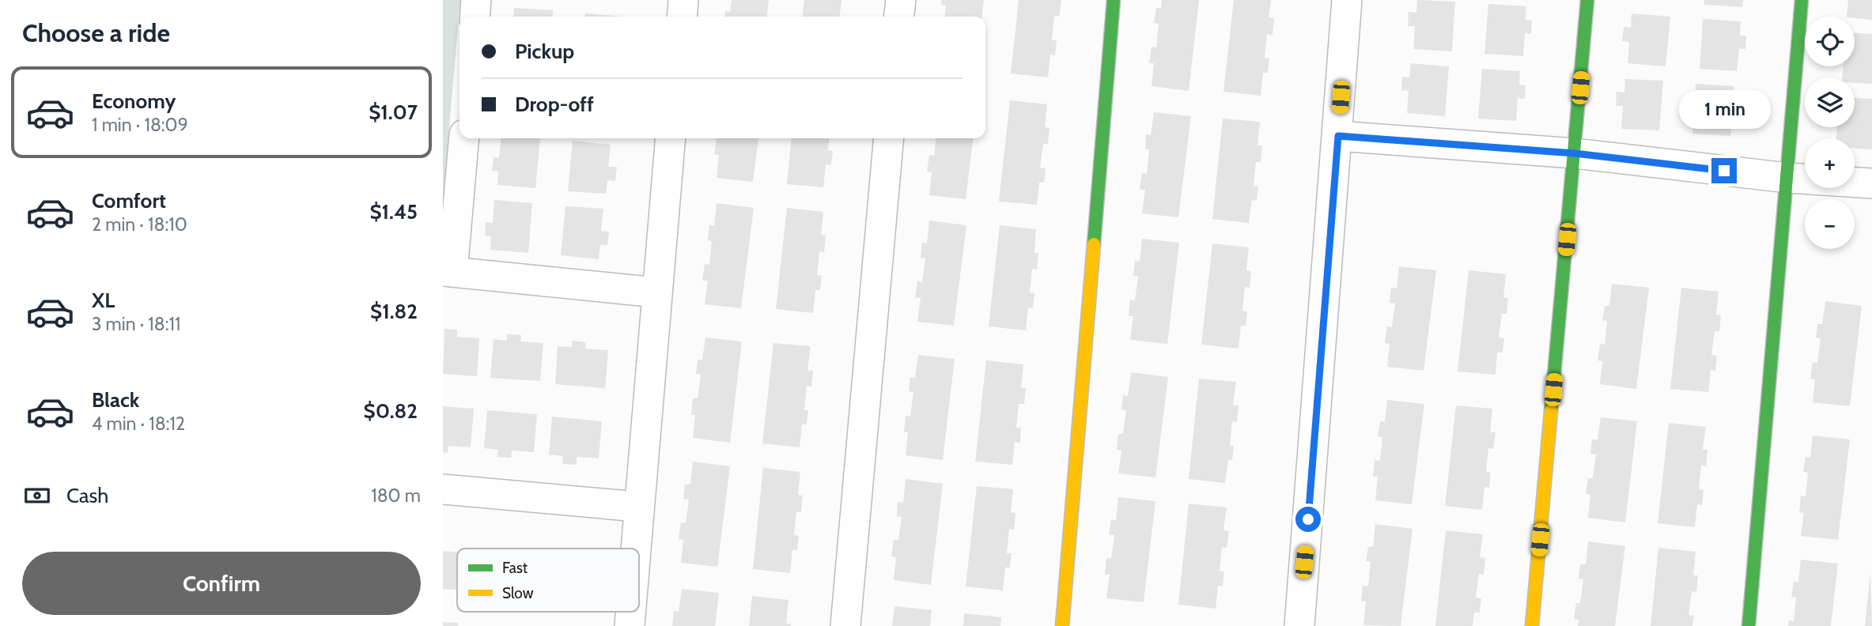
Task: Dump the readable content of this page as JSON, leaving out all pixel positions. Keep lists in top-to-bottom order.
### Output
{
  "legend": ["Fast", "Slow"],
  "page": {
    "heading": "Choose a ride",
    "map_buttons": ["+", "−"],
    "banner": ["Pickup", "Drop-off"],
    "list": [
      {
        "name": "Economy",
        "note": "1 min · 18:09",
        "value": "$1.07"
      },
      {
        "name": "Comfort",
        "note": "2 min · 18:10",
        "value": "$1.45"
      },
      {
        "name": "XL",
        "note": "3 min · 18:11",
        "value": "$1.82"
      },
      {
        "name": "Black",
        "note": "4 min · 18:12",
        "value": "$0.82"
      }
    ],
    "bubble": "1 min",
    "pay": ["Cash", "180 m"],
    "buttons": "Confirm"
  }
}
